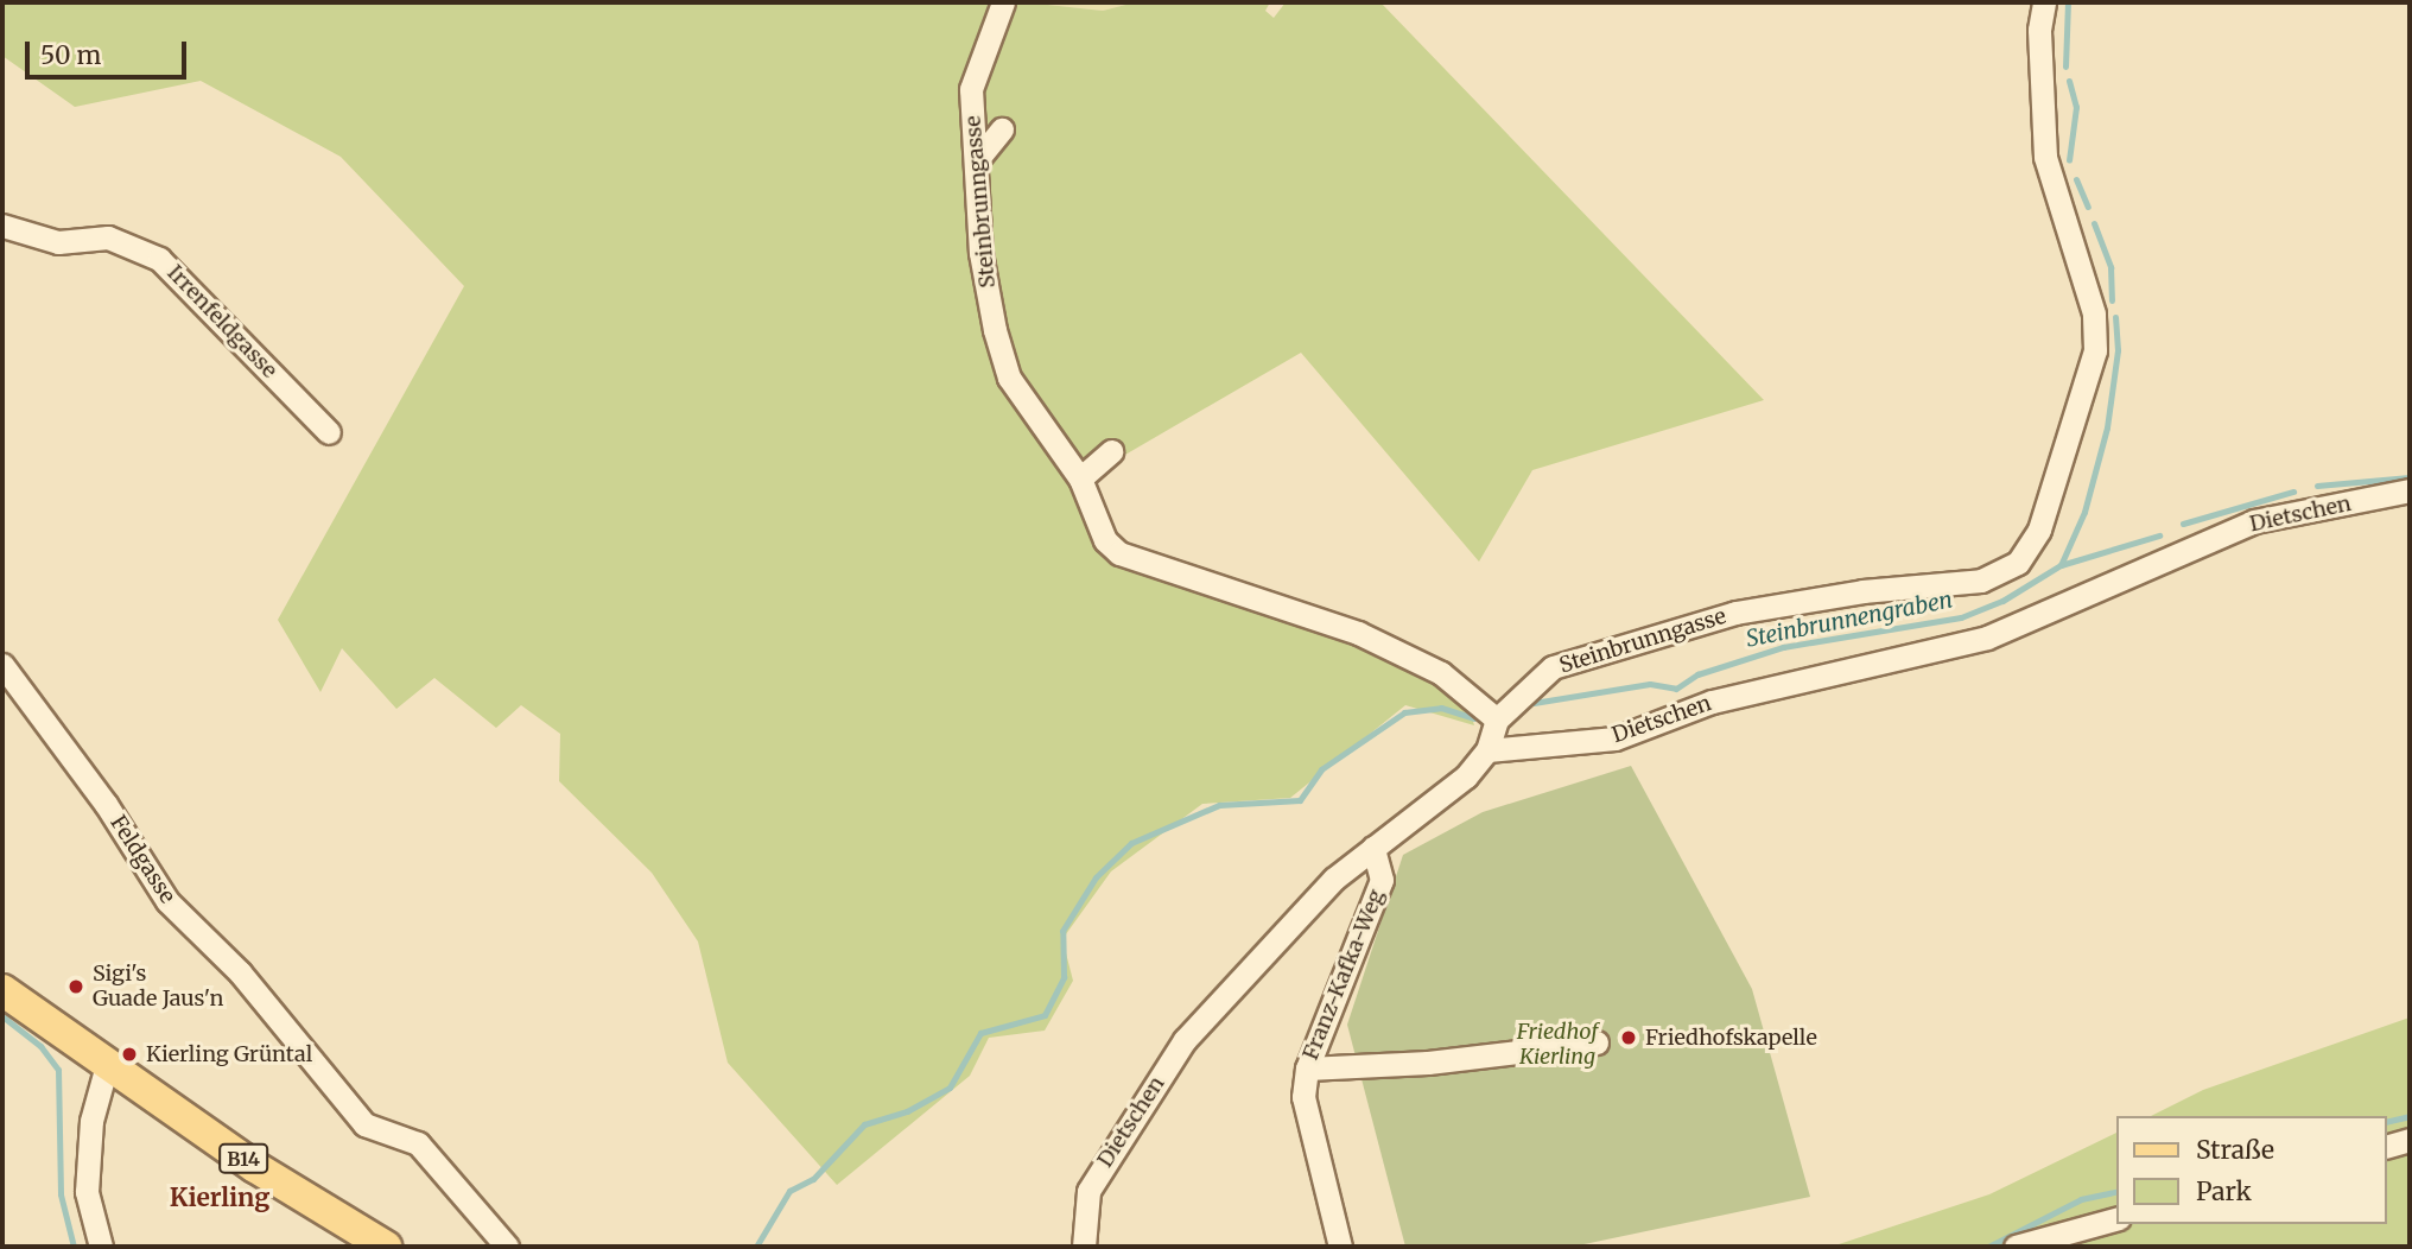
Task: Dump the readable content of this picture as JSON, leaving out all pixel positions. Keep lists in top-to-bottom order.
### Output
{
  "streets": {
    "main road": ["B14"],
    "street": [
      "Steinbrunngasse",
      "Irrenfeldgasse",
      "Dietschen",
      "Feldgasse",
      "Franz-Kafka-Weg"
    ]
  },
  "crossings": [
    ["Steinbrunngasse", "Dietschen"],
    ["Dietschen", "Franz-Kafka-Weg"]
  ],
  "districts": ["Kierling"],
  "water": ["Steinbrunnengraben"],
  "parks": ["Friedhof Kierling"],
  "places": ["Sigi's Guade Jaus'n", "Friedhofskapelle", "Kierling Grüntal"],
  "legend": ["Straße", "Park"],
  "scale_bar": "50 m"
}
